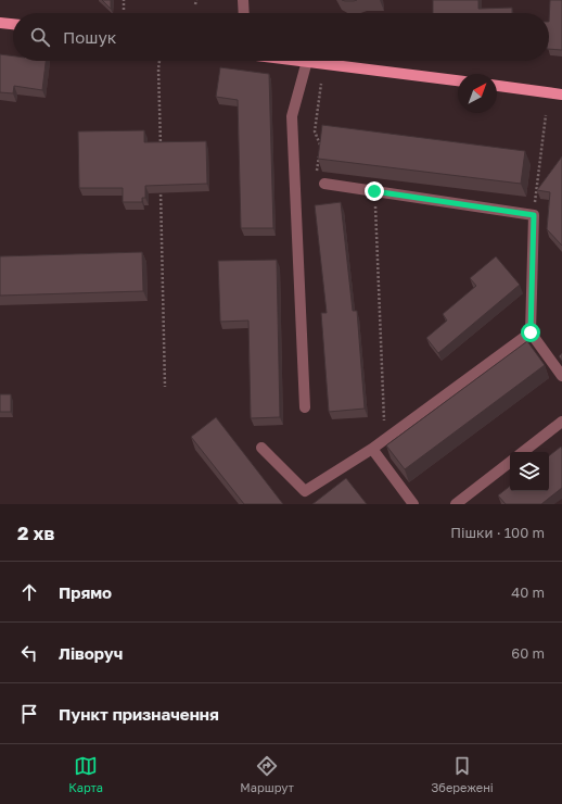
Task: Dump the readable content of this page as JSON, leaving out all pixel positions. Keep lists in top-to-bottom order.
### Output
{
  "north": "top right",
  "page": {
    "search": "Пошук",
    "heading": ["2 хв", "Пішки · 100 m"],
    "list": [
      ["Прямо", "40 m"],
      ["Ліворуч", "60 m"],
      "Пункт призначення"
    ],
    "nav": ["Карта", "Маршрут", "Збережені"]
  }
}
